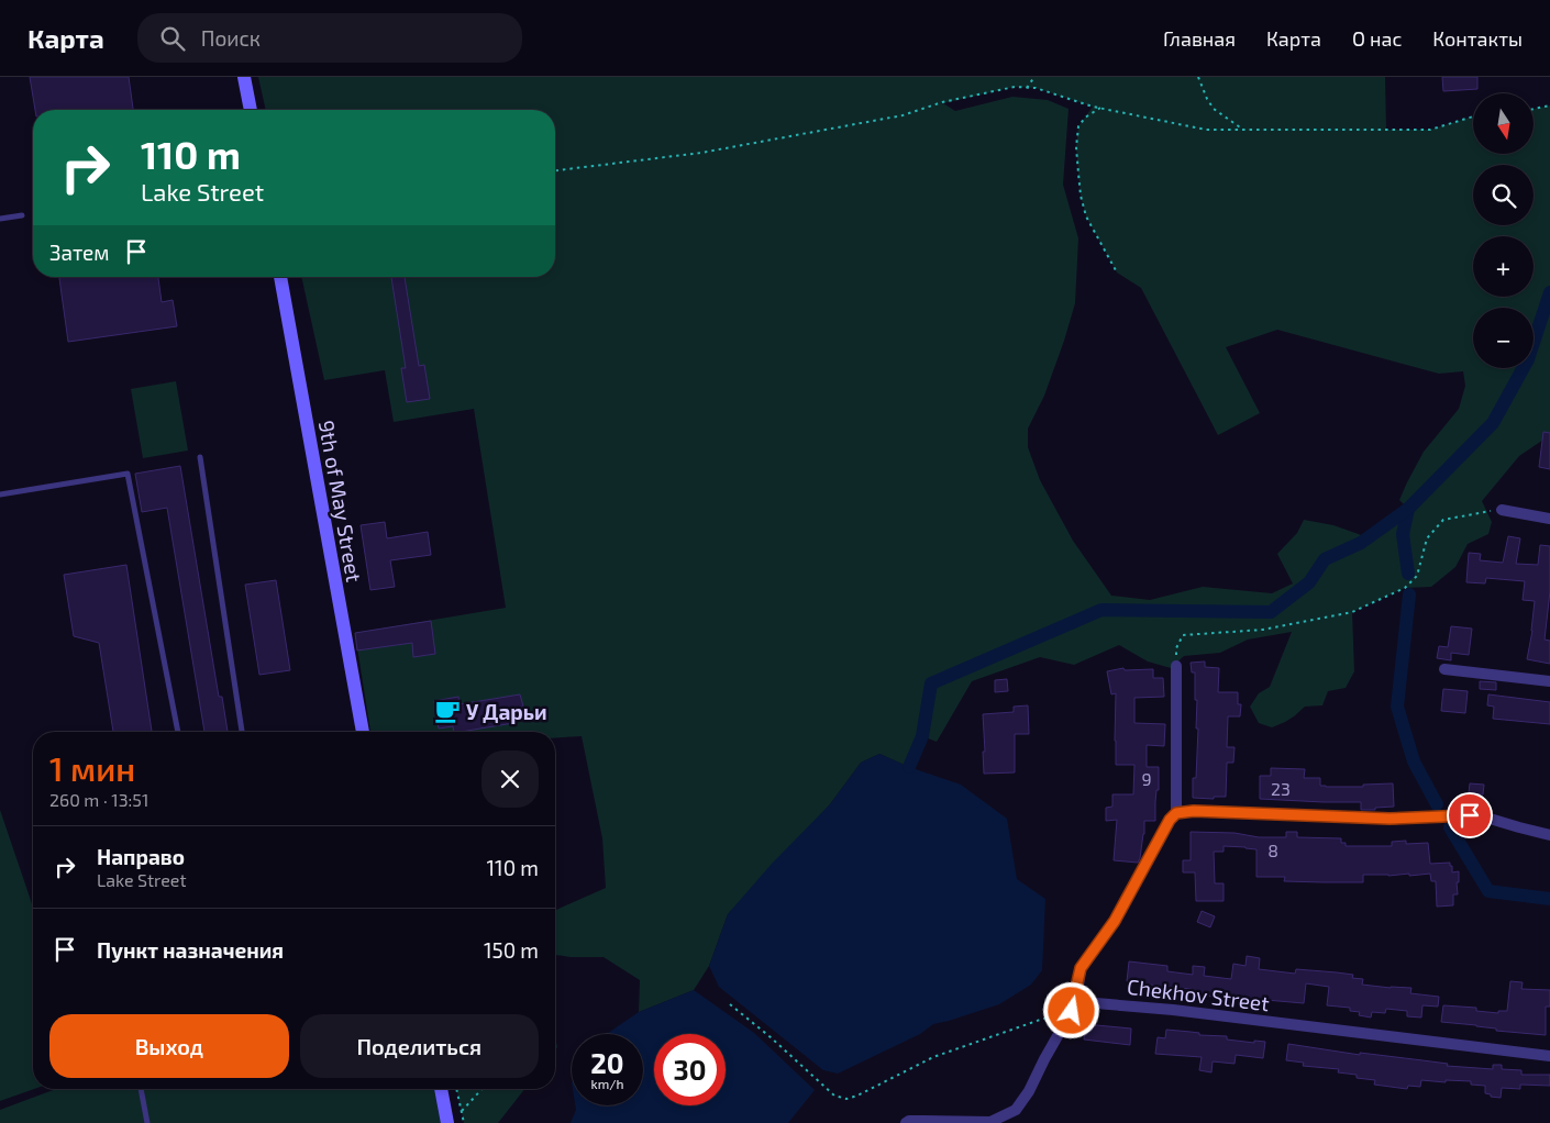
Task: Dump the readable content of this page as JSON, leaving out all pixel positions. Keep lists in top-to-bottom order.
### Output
{
  "streets": {
    "street": ["9th of May Street", "Chekhov Street"]
  },
  "places": {
    "cafe": ["У Дарьи"]
  },
  "house_numbers": ["9", "23", "8"],
  "north": "bottom",
  "page": {
    "header": "Карта",
    "search": "Поиск",
    "nav": [
      "Главная",
      "Карта",
      "О нас",
      "Контакты"
    ],
    "map_buttons": ["+", "−"],
    "turn": ["110 m", "Lake Street"],
    "then": "Затем",
    "heading": ["1 мин", "260 m · 13:51"],
    "list": [
      {
        "name": "Направо",
        "note": "Lake Street",
        "value": "110 m"
      },
      {
        "name": "Пункт назначения",
        "value": "150 m"
      }
    ],
    "buttons": ["Выход", "Поделиться"],
    "speed": "20 km/h",
    "limit": "30"
  }
}
